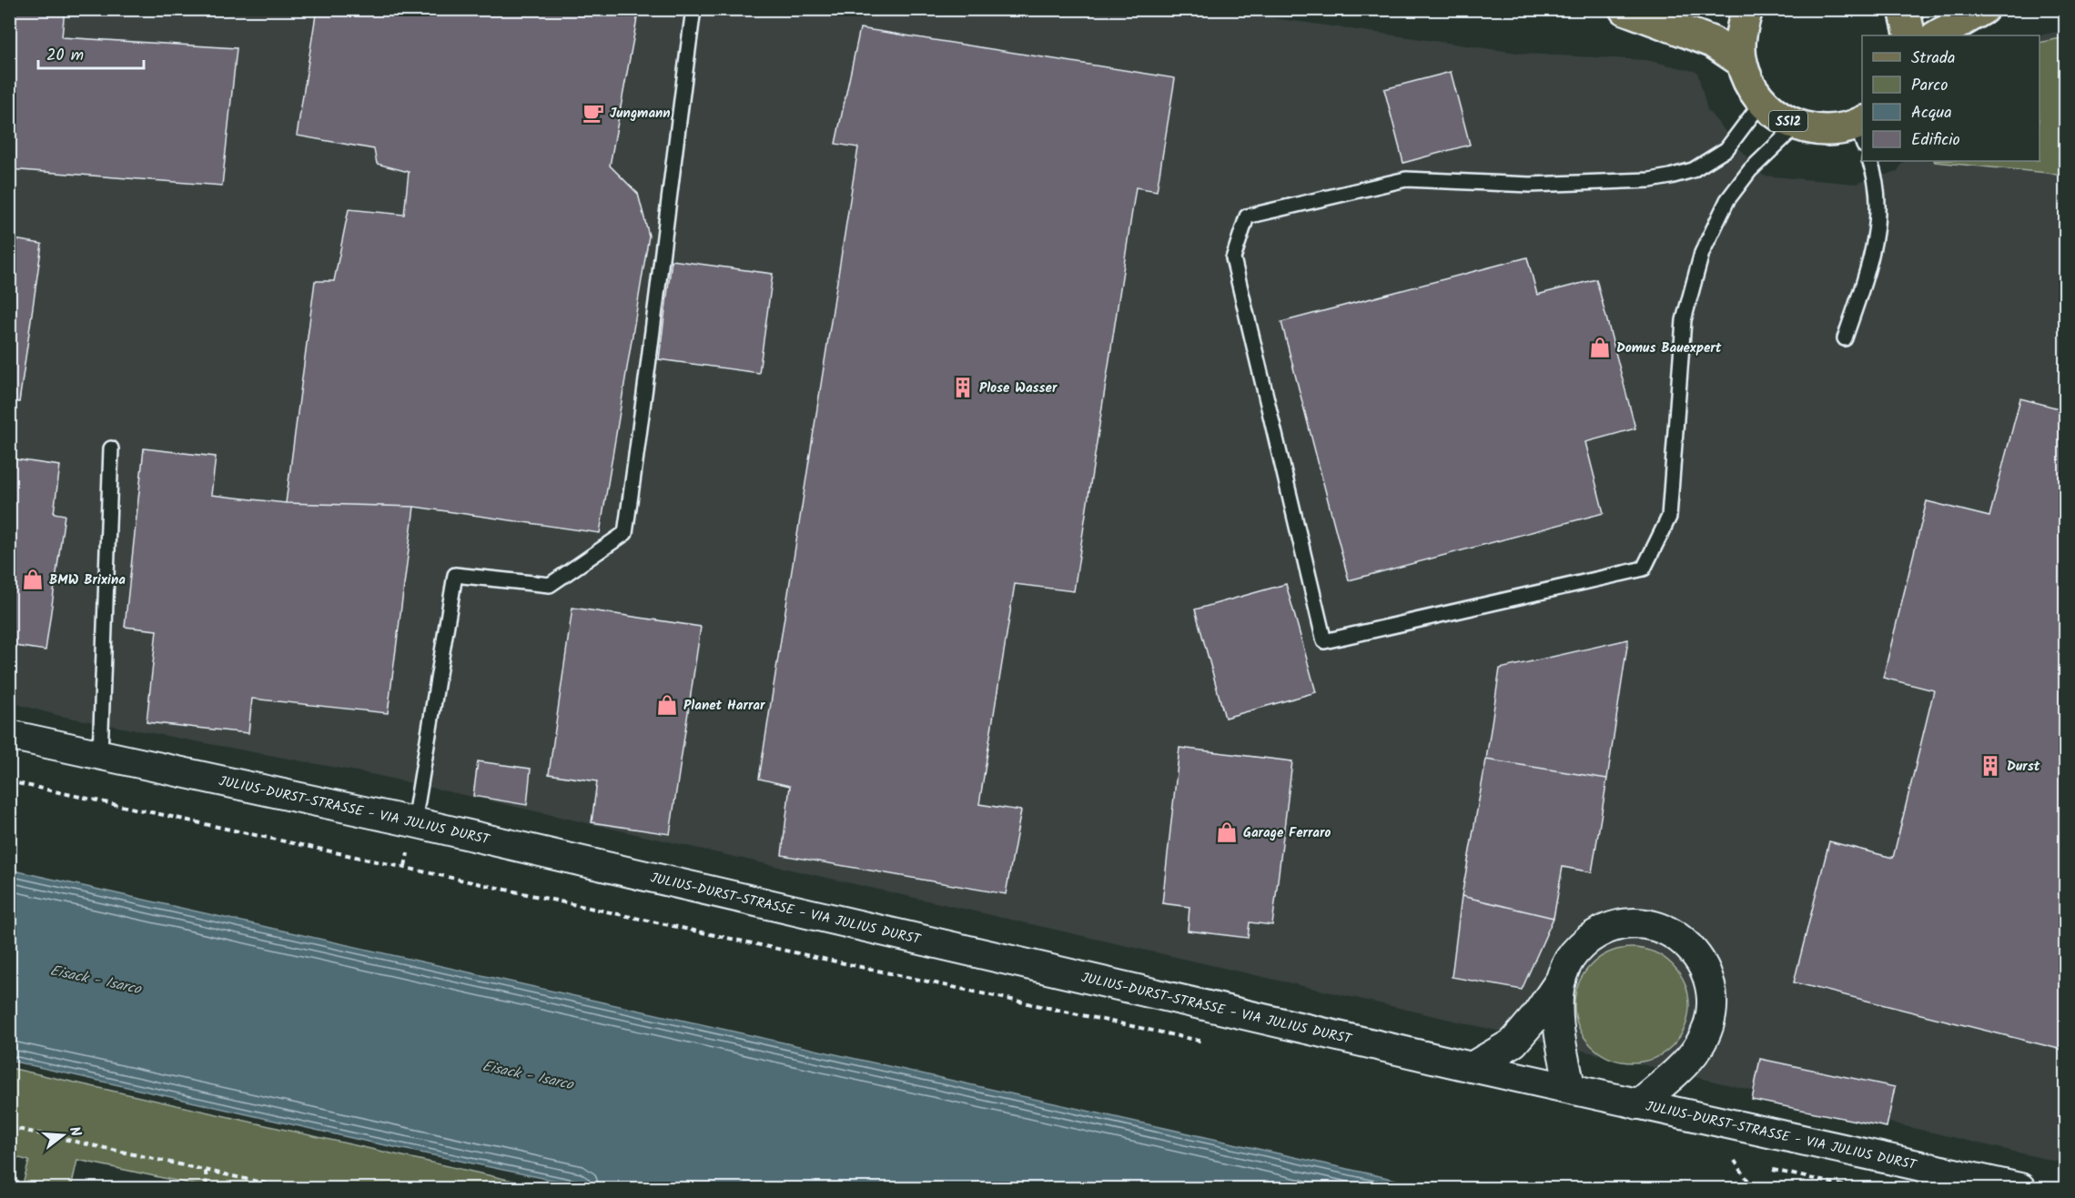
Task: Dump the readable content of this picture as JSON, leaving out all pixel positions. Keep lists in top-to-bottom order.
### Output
{
  "streets": {
    "main road": ["SS12"],
    "street": ["JULIUS-DURST-STRASSE - VIA JULIUS DURST"]
  },
  "water": ["Eisack - Isarco"],
  "places": {
    "cafe": ["Jungmann"],
    "shop": [
      "Domus Bauexpert",
      "BMW Brixina",
      "Planet Harrar",
      "Garage Ferraro"
    ],
    "building": ["Plose Wasser", "Durst"]
  },
  "legend": [
    "Strada",
    "Parco",
    "Acqua",
    "Edificio"
  ],
  "scale_bar": "20 m",
  "north": "right"
}
